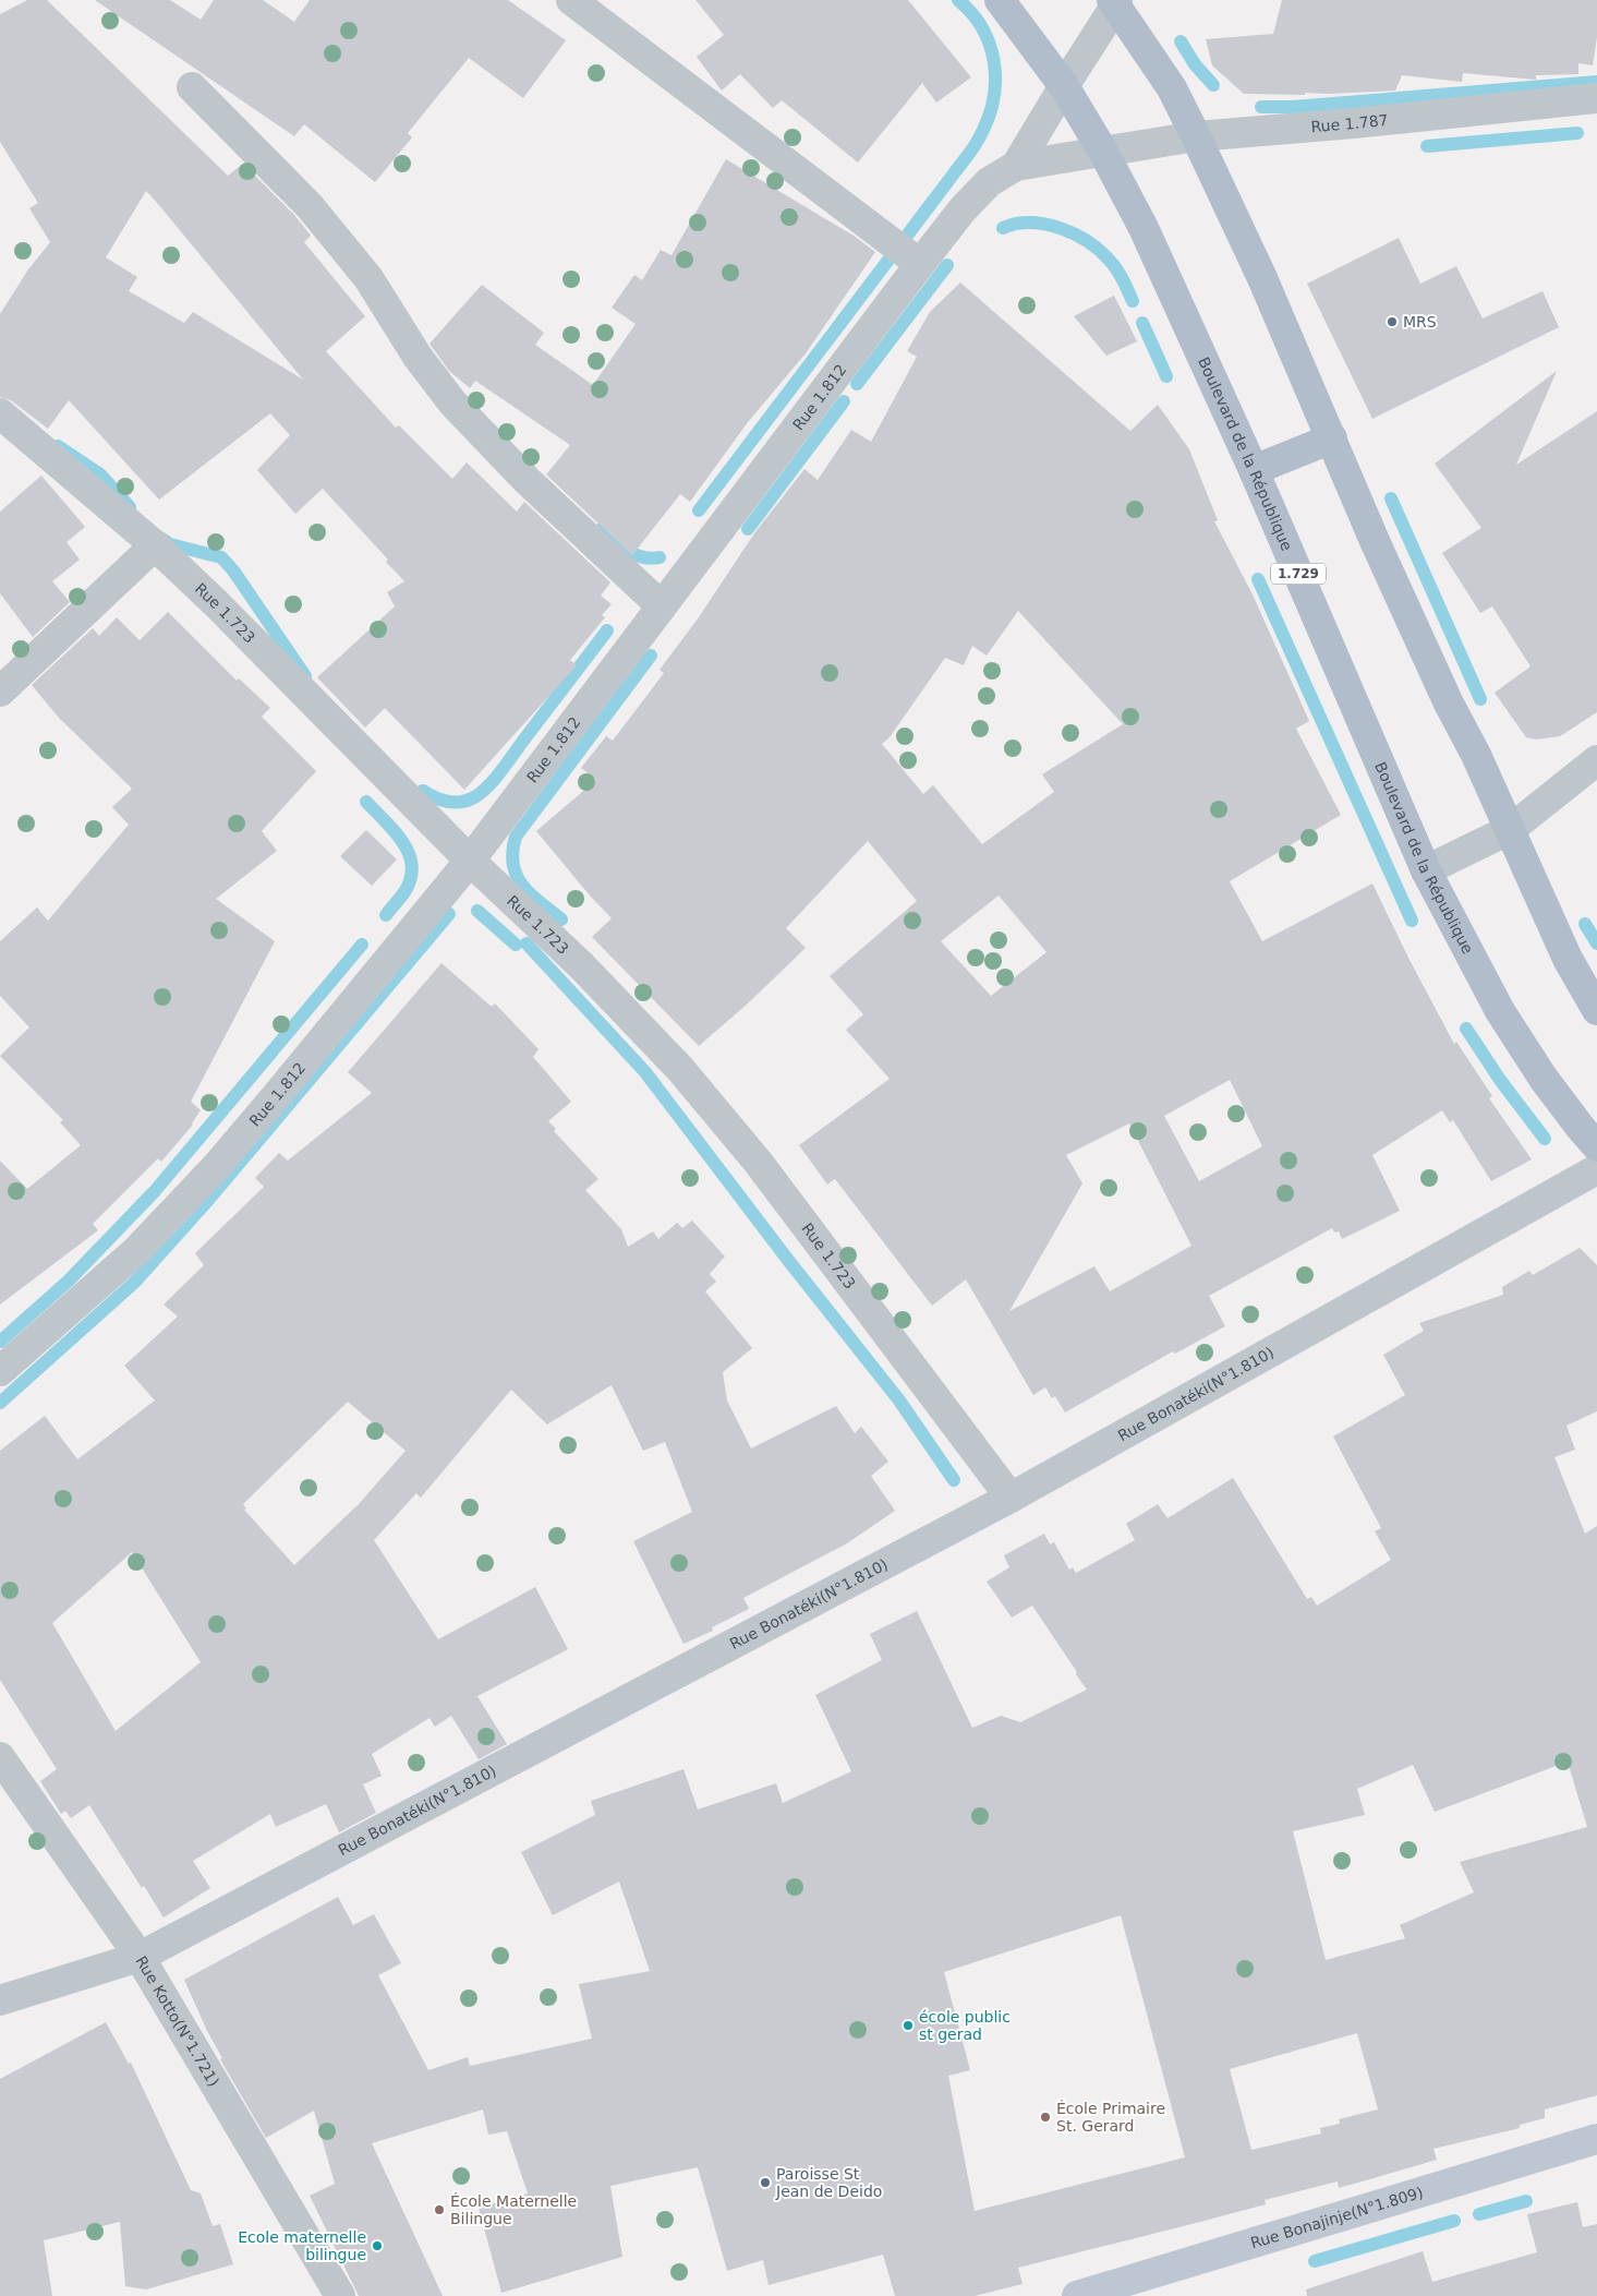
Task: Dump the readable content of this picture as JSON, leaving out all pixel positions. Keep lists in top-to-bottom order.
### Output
{
  "streets": {
    "main road": ["Boulevard de la République", "1.729", "Rue Bonajinje(N°1.809)"],
    "street": [
      "Rue 1.787",
      "Rue 1.812",
      "Rue 1.723",
      "Rue Bonatéki(N°1.810)",
      "Rue Kotto(N°1.721)"
    ]
  },
  "crossings": [
    ["Rue 1.787", "Rue 1.812"],
    ["Rue 1.787", "Boulevard de la République"],
    ["Rue 1.812", "Boulevard de la République"],
    ["Rue 1.812", "Rue 1.723"],
    ["Rue 1.723", "Rue Bonatéki(N°1.810)"],
    ["Rue Bonatéki(N°1.810)", "Rue Kotto(N°1.721)"]
  ],
  "places": [
    "MRS",
    "école public st gerad",
    "École Primaire St. Gerard",
    "Paroisse St Jean de Deido",
    "École Maternelle Bilingue",
    "Ecole maternelle bilingue"
  ]
}
